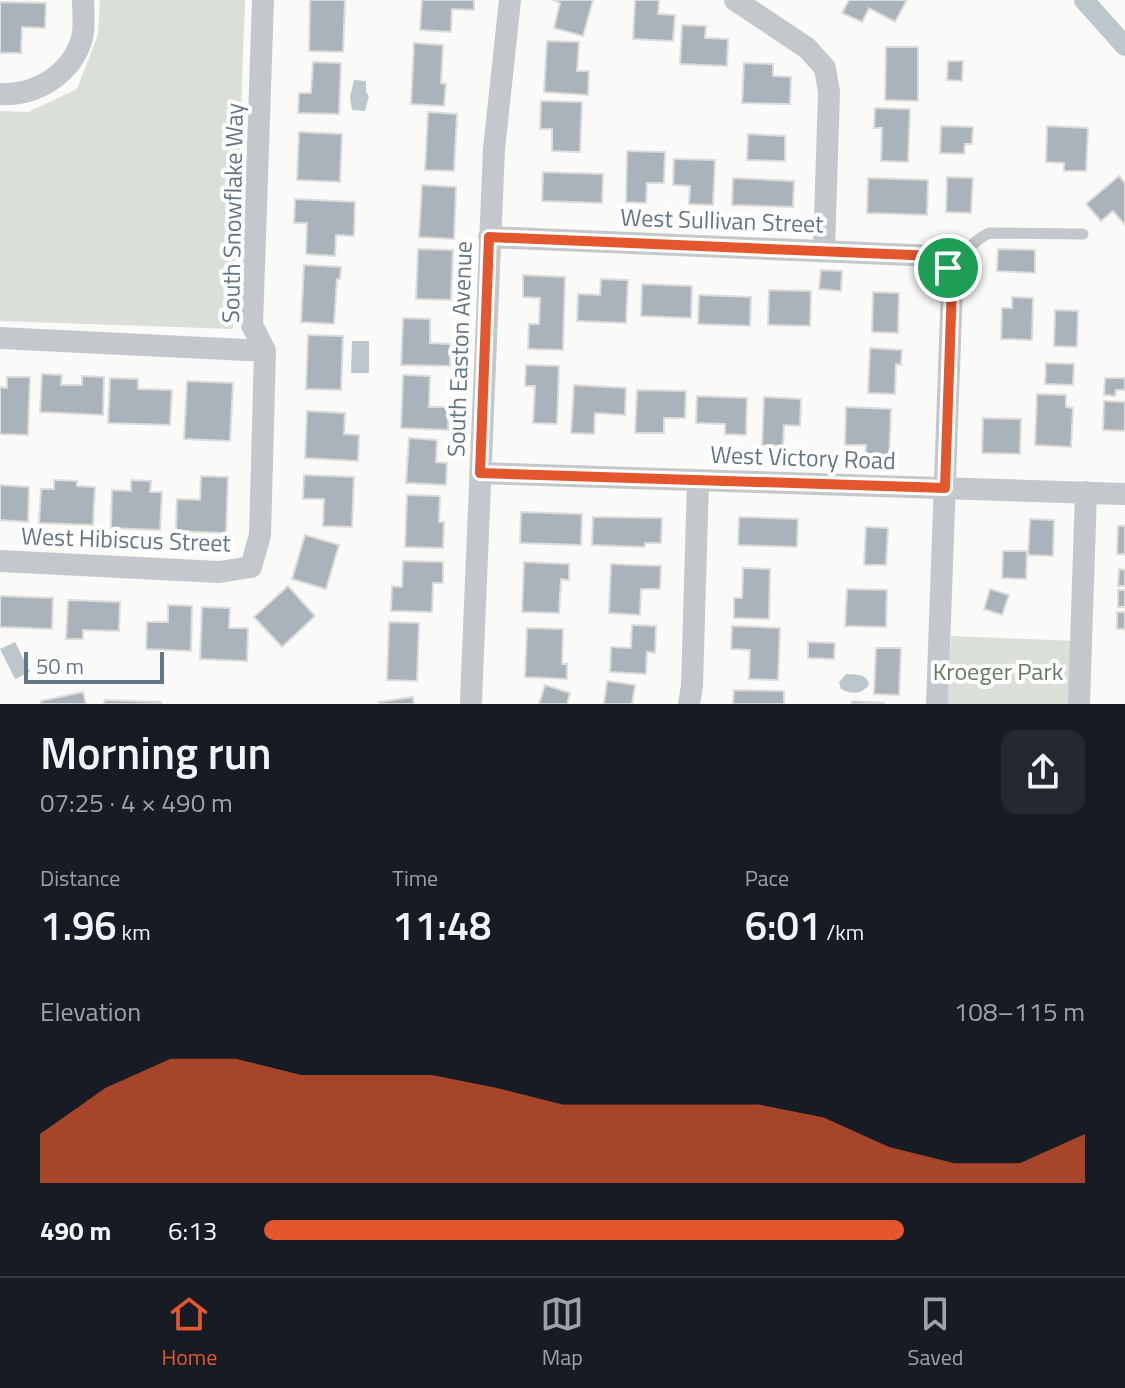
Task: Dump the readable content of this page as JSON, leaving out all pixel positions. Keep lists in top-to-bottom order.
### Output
{
  "streets": {
    "street": [
      "South Snowflake Way",
      "West Sullivan Street",
      "South Easton Avenue",
      "West Victory Road",
      "West Hibiscus Street"
    ]
  },
  "crossings": [
    ["South Snowflake Way", "West Hibiscus Street"],
    ["West Sullivan Street", "South Easton Avenue"],
    ["South Easton Avenue", "West Victory Road"]
  ],
  "parks": ["Kroeger Park"],
  "scale_bar": "50 m",
  "page": {
    "scale": "50 m",
    "heading": ["Morning run", "07:25 · 4 × 490 m"],
    "stats": [
      ["Distance", "1.96 km"],
      ["Time", "11:48"],
      ["Pace", "6:01 /km"]
    ],
    "chart": ["Elevation", "108–115 m"],
    "list": [
      {
        "name": "490 m",
        "note": "6:13"
      }
    ],
    "tabs": ["Home", "Map", "Saved"]
  }
}
